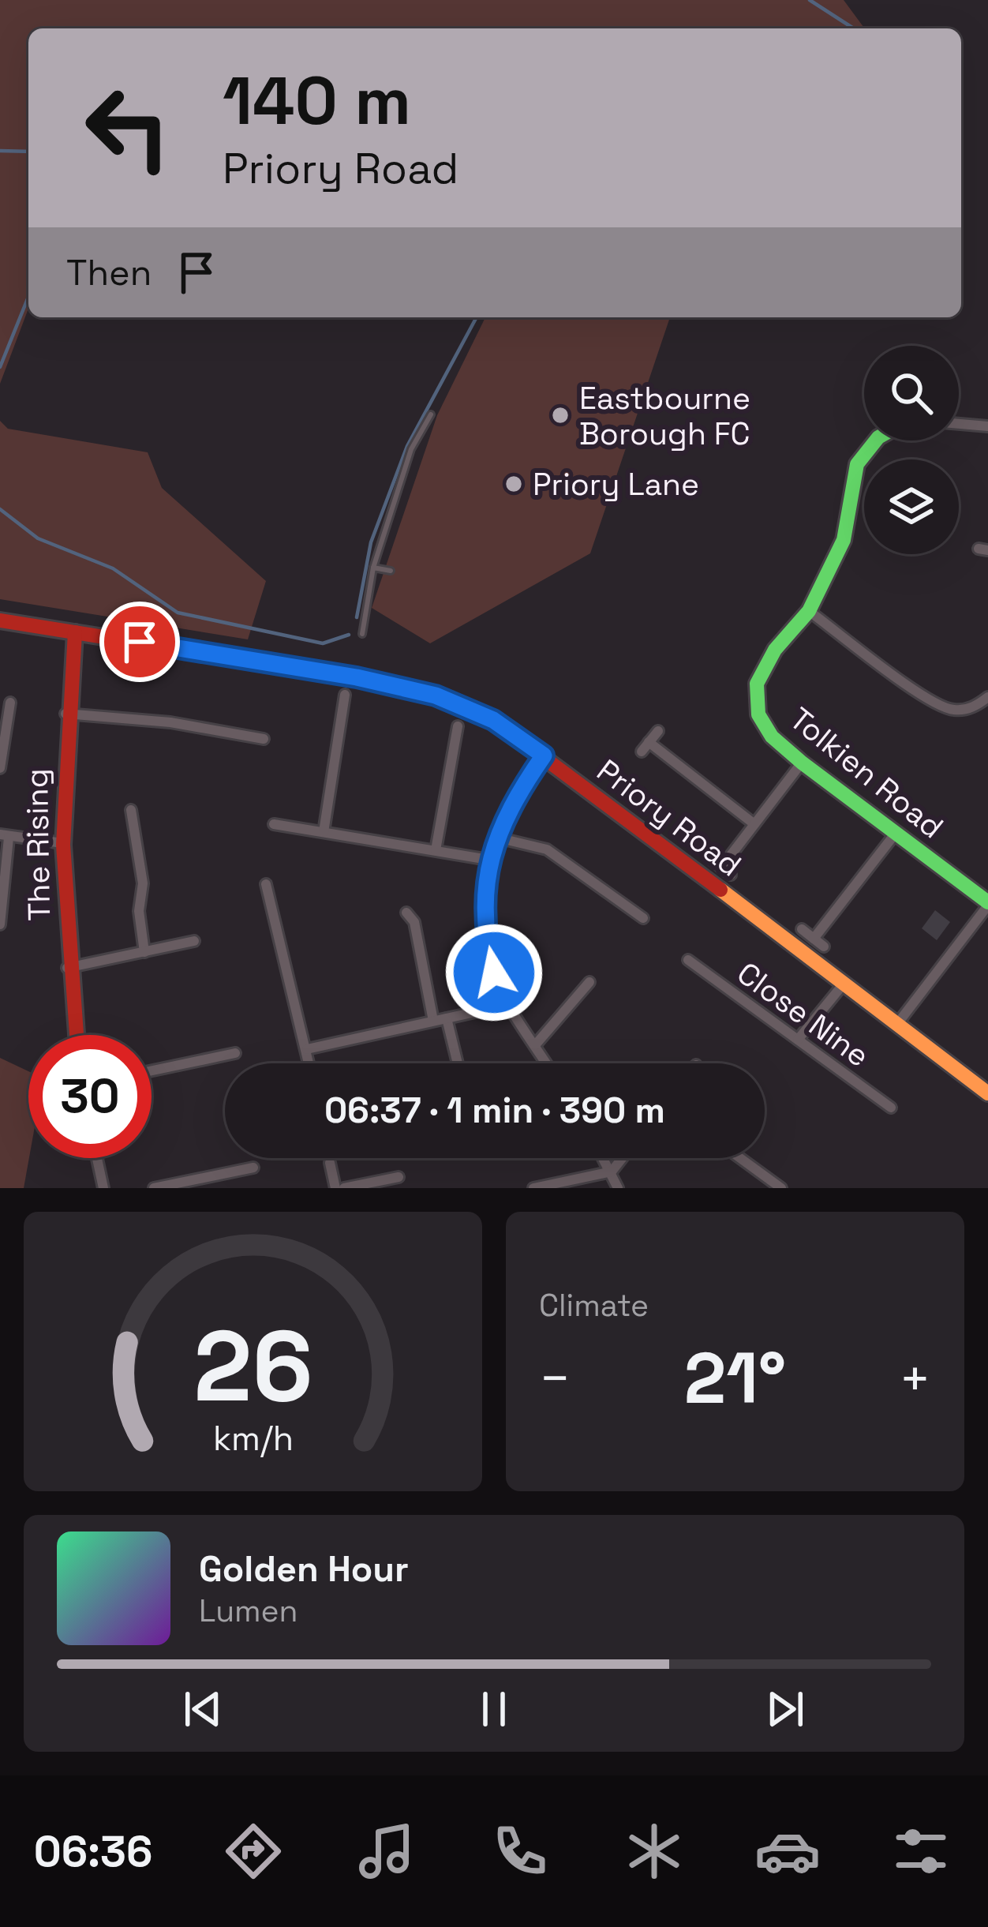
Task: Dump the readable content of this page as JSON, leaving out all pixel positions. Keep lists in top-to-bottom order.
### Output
{
  "streets": {
    "street": [
      "Tolkien Road",
      "Priory Road",
      "The Rising",
      "Close Nine"
    ]
  },
  "crossings": [
    ["Priory Road", "The Rising"]
  ],
  "places": ["Eastbourne Borough FC", "Priory Lane"],
  "page": {
    "turn": ["140 m", "Priory Road"],
    "then": "Then",
    "limit": "30",
    "trip": "06:37 · 1 min · 390 m",
    "tile": "Climate",
    "heat": ["−", "21°", "+"],
    "song": ["Golden Hour", "Lumen"],
    "tabs": "06:36",
    "gauge": ["26", "km/h"]
  }
}
